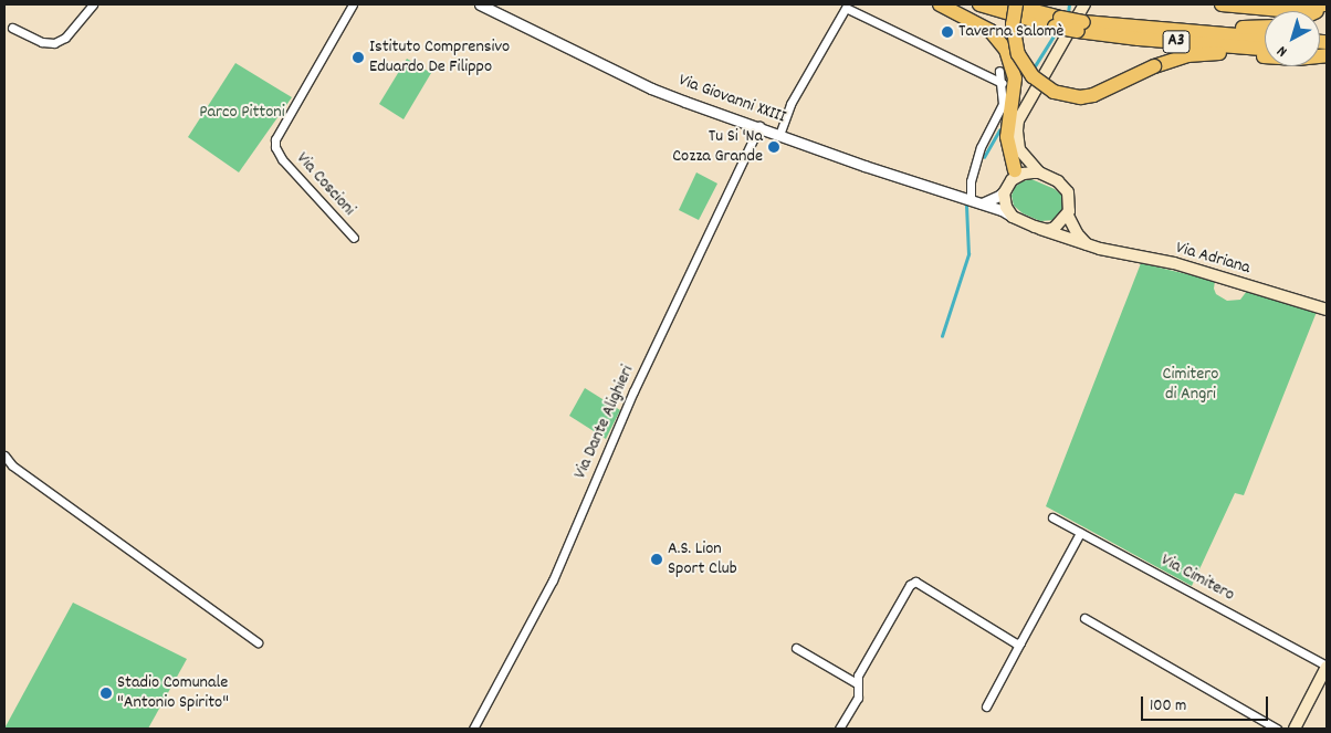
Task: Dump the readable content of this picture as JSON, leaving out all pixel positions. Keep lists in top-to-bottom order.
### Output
{
  "streets": {
    "highway": ["A3"],
    "main road": ["Via Adriana"],
    "street": [
      "Via Giovanni XXIII",
      "Via Coscioni",
      "Via Dante Alighieri",
      "Via Cimitero"
    ]
  },
  "crossings": [
    ["Via Giovanni XXIII", "Via Adriana"],
    ["Via Giovanni XXIII", "Via Dante Alighieri"]
  ],
  "parks": ["Parco Pittoni", "Cimitero di Angri"],
  "places": [
    "Taverna Salomè",
    "Istituto Comprensivo Eduardo De Filippo",
    "Tu Si 'Na Cozza Grande",
    "A.S. Lion Sport Club",
    "Stadio Comunale \"Antonio Spirito\""
  ],
  "scale_bar": "100 m",
  "north": "bottom left"
}
